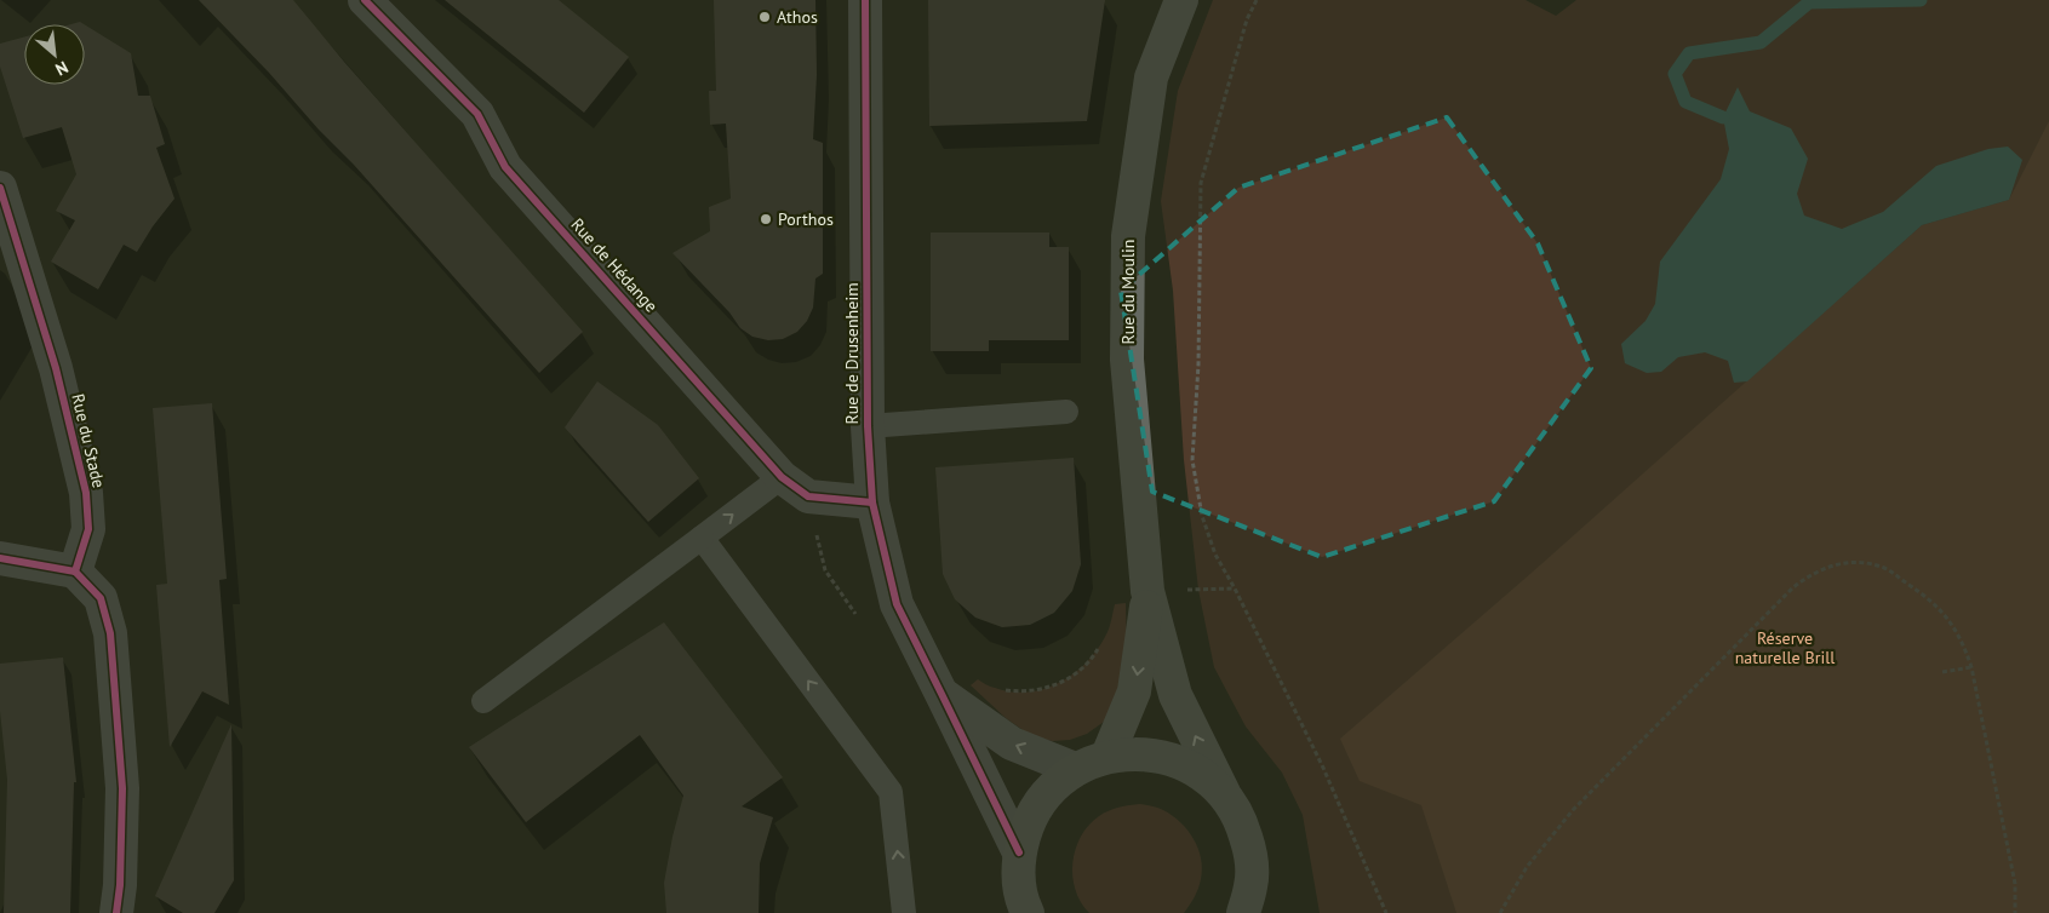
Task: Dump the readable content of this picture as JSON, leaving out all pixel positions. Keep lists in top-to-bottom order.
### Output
{
  "streets": {
    "main road": ["Rue du Moulin"],
    "street": ["Rue de Hédange", "Rue de Drusenheim", "Rue du Stade"]
  },
  "parks": ["Réserve naturelle Brill"],
  "places": ["Athos", "Porthos"],
  "north": "bottom right"
}
